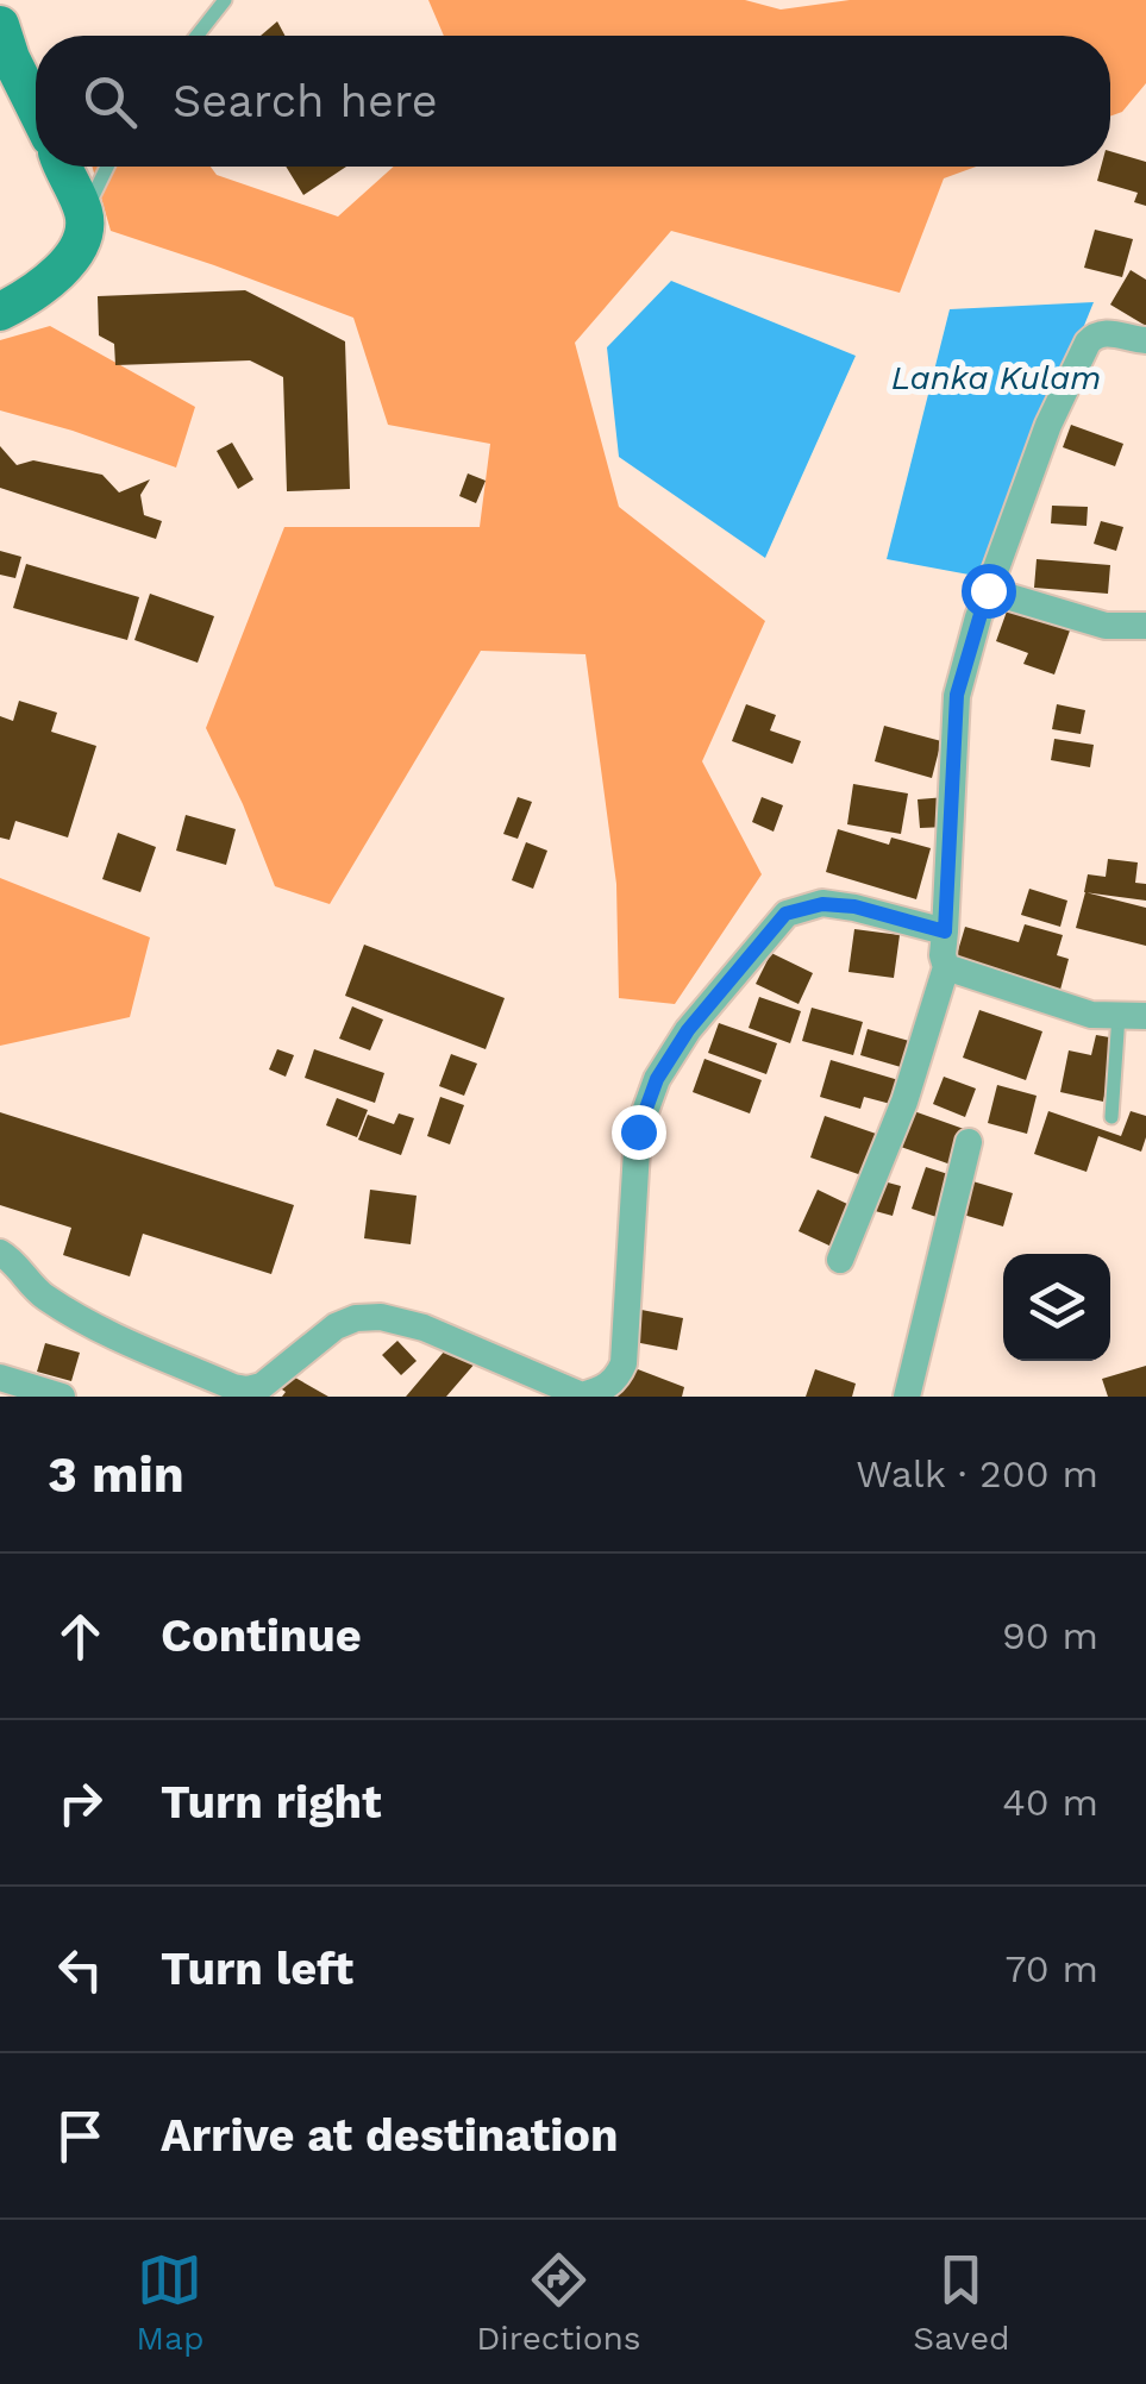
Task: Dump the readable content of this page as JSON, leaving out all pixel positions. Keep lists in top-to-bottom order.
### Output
{
  "water": ["Lanka Kulam"],
  "page": {
    "search": "Search here",
    "heading": ["3 min", "Walk · 200 m"],
    "list": [
      ["Continue", "90 m"],
      ["Turn right", "40 m"],
      ["Turn left", "70 m"],
      "Arrive at destination"
    ],
    "nav": ["Map", "Directions", "Saved"]
  }
}
